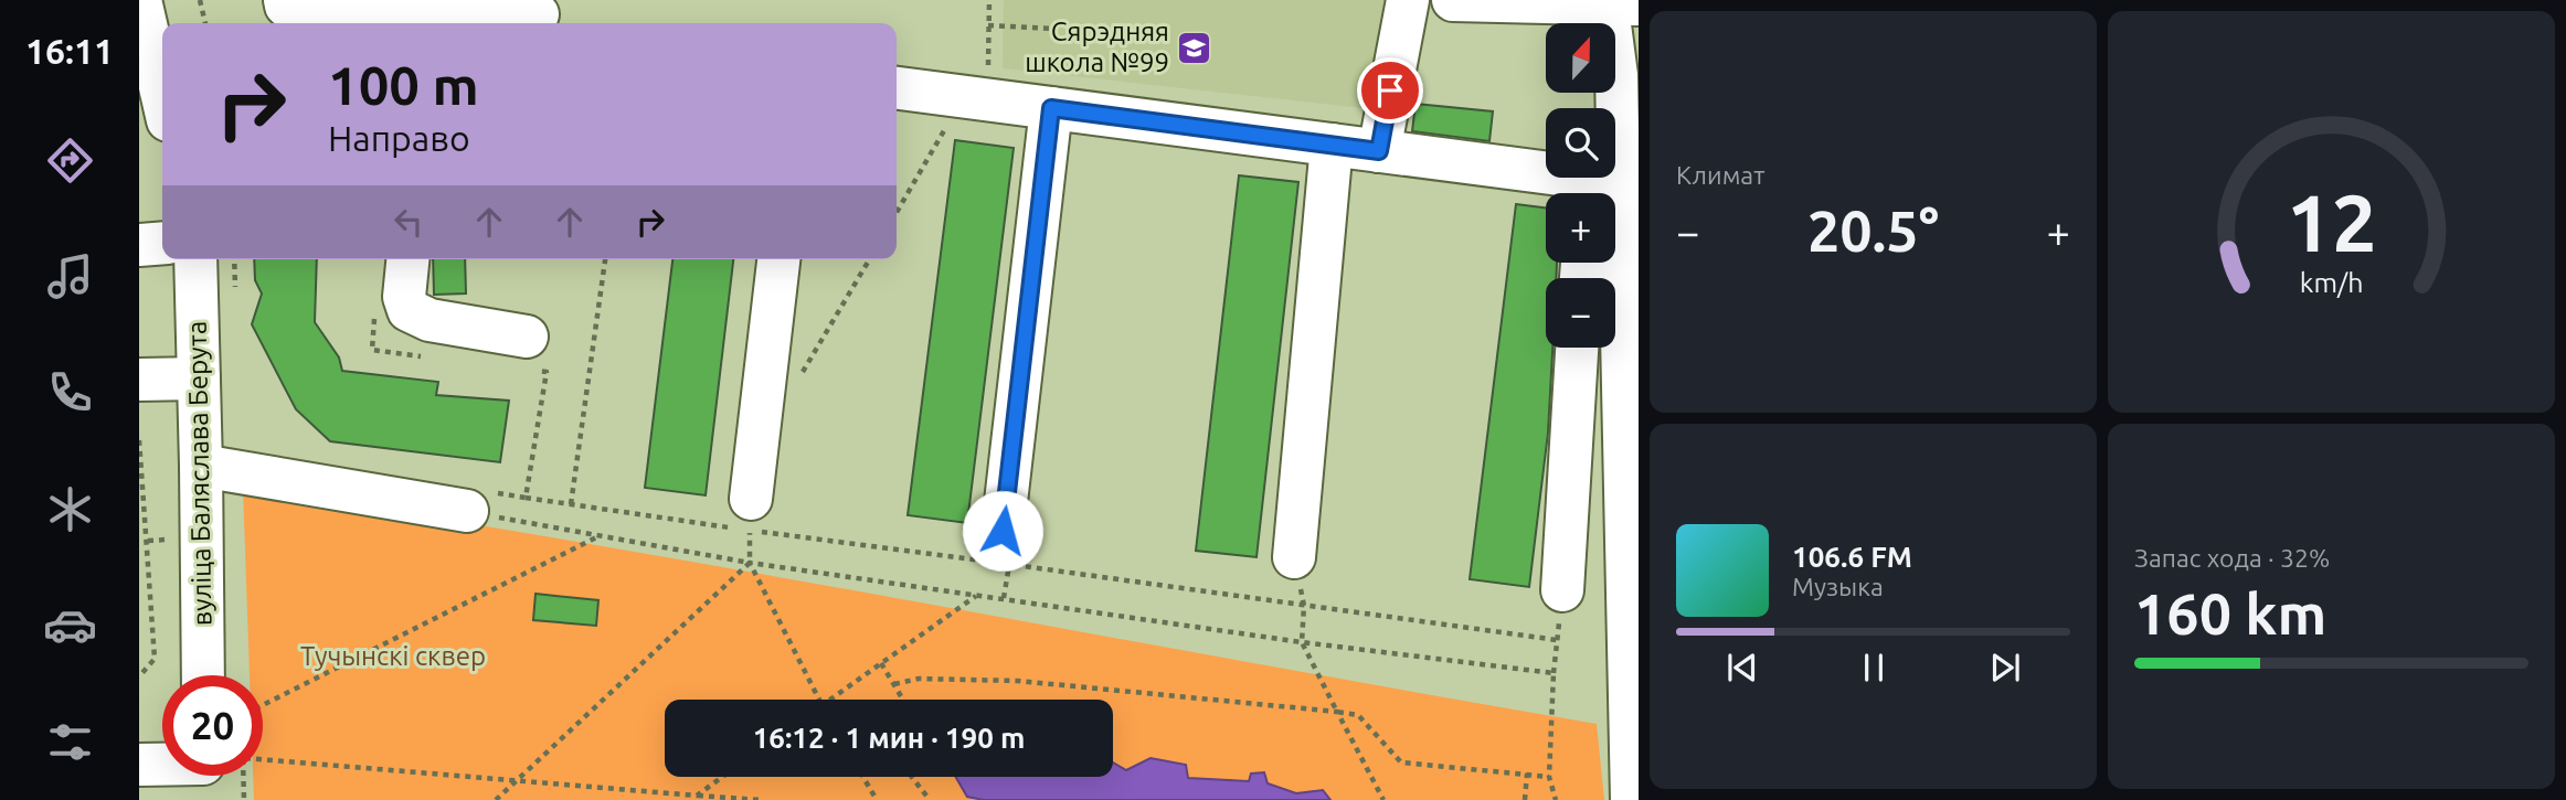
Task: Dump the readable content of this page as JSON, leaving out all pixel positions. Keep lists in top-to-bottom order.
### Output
{
  "streets": {
    "street": ["вуліца Баляслава Берута"]
  },
  "parks": ["Тучынскі сквер"],
  "places": {
    "school or university": ["Сярэдняя школа №99"]
  },
  "north": "top",
  "page": {
    "tabs": "16:11",
    "tile": [
      "Климат",
      ["Запас хода · 32%", "160 km"]
    ],
    "map_buttons": ["+", "−"],
    "turn": ["100 m", "Направо"],
    "heat": ["−", "20.5°", "+"],
    "song": ["106.6 FM", "Музыка"],
    "limit": "20",
    "trip": "16:12 · 1 мин · 190 m",
    "gauge": ["12", "km/h"]
  }
}
